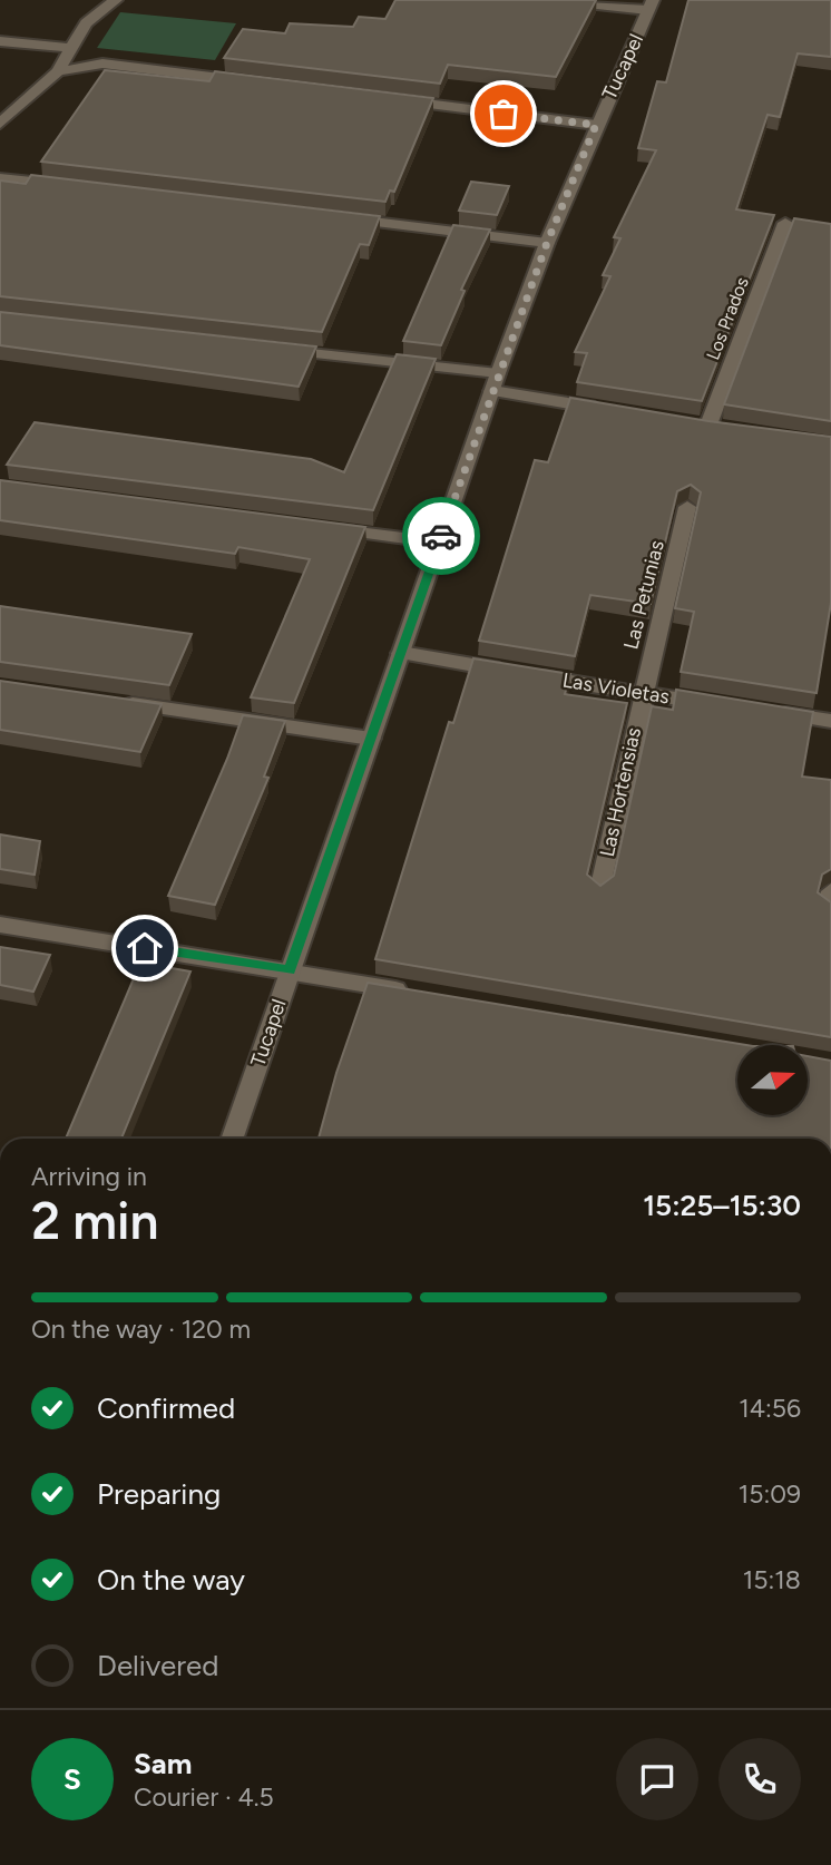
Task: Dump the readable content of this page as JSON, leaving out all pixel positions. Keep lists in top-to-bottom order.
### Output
{
  "streets": {
    "street": [
      "Tucapel",
      "Los Prados",
      "Las Petunias",
      "Las Violetas",
      "Las Hortensias"
    ]
  },
  "crossings": [
    ["Tucapel", "Las Violetas"],
    ["Las Petunias", "Las Violetas"],
    ["Las Petunias", "Las Hortensias"],
    ["Las Violetas", "Las Hortensias"]
  ],
  "north": "right",
  "page": {
    "heading": ["2 min", "Arriving in", "15:25–15:30"],
    "panel": ["Sam", "Courier · 4.5"],
    "bar": "On the way · 120 m",
    "list": [
      ["Confirmed", "14:56"],
      ["Preparing", "15:09"],
      ["On the way", "15:18"],
      "Delivered"
    ],
    "round": "S"
  }
}
